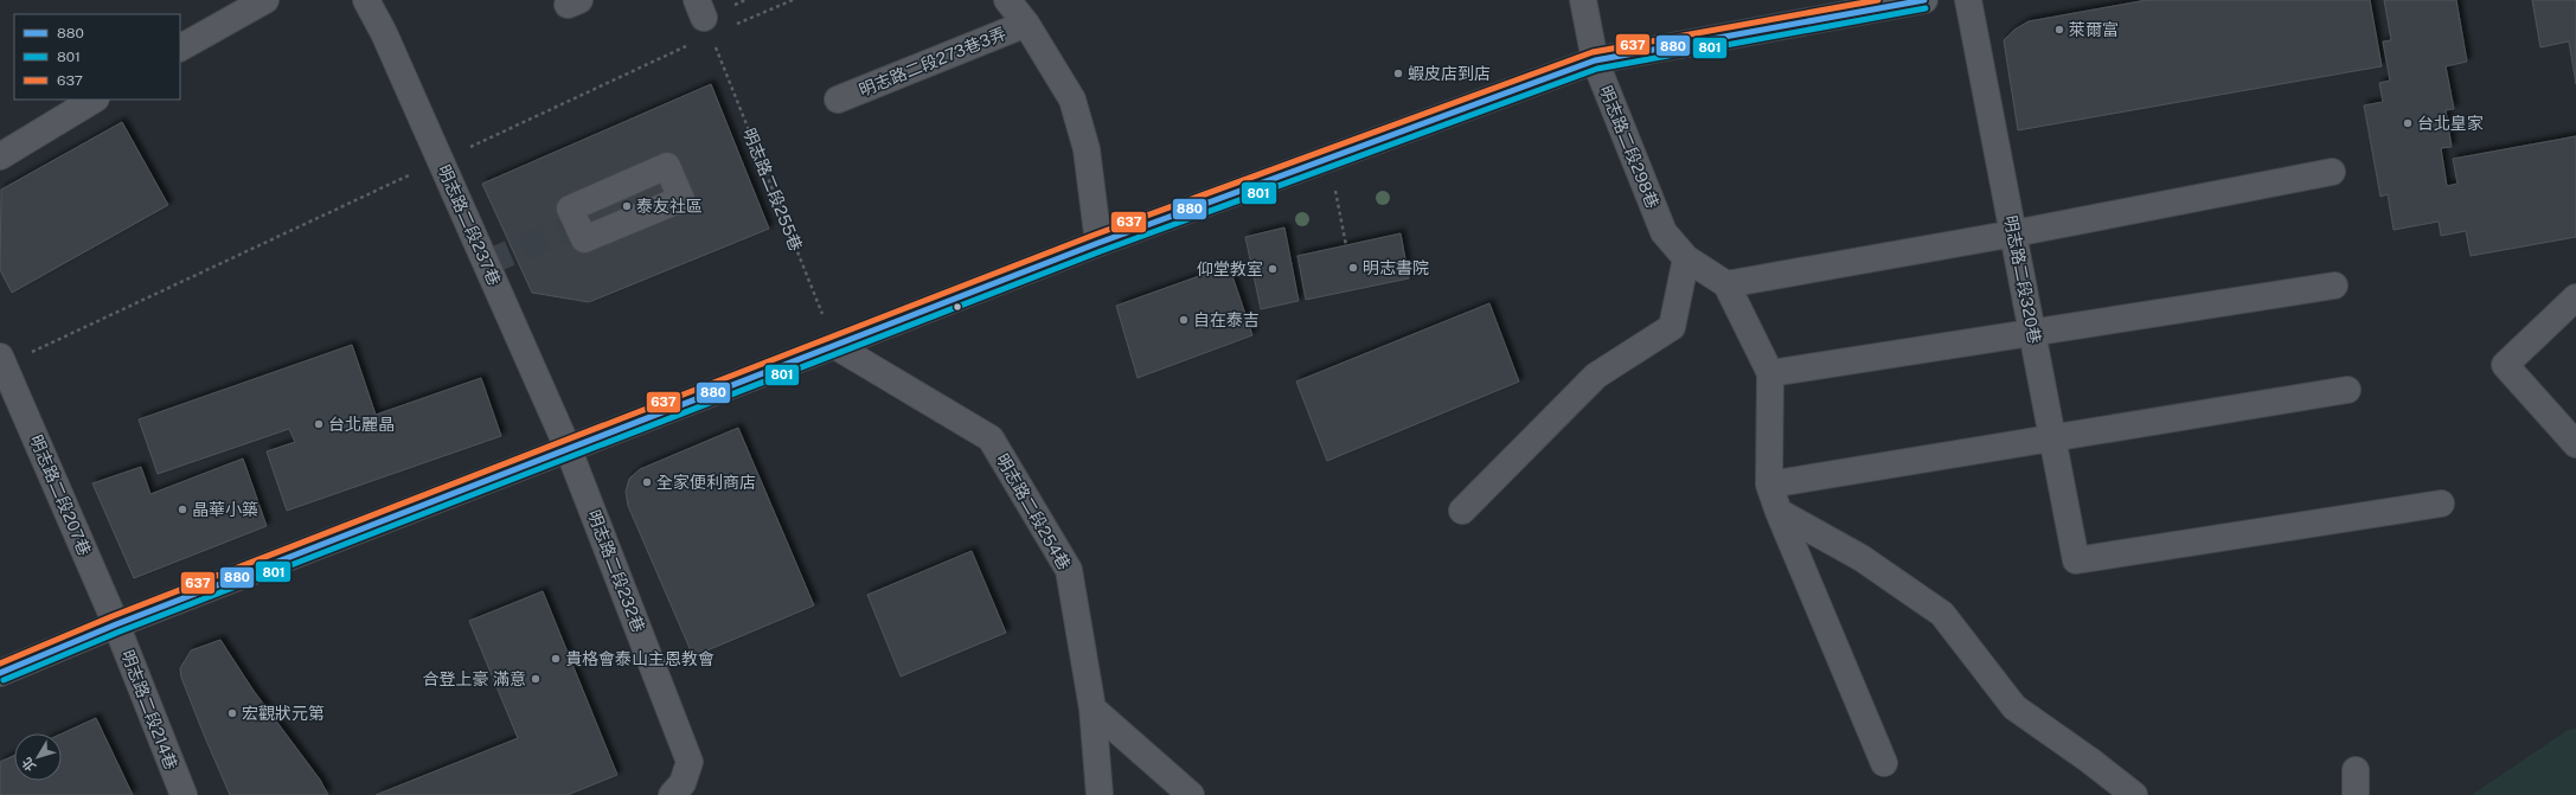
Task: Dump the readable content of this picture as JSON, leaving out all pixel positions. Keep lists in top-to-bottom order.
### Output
{
  "streets": {
    "street": [
      "明志路二段273巷3弄",
      "明志路二段298巷",
      "明志路二段237巷",
      "明志路二段320巷",
      "明志路二段207巷",
      "明志路二段254巷",
      "明志路二段232巷",
      "明志路二段214巷"
    ],
    "path": ["明志路二段255巷"]
  },
  "crossings": [
    ["明志路二段255巷", "明志路二段254巷"],
    ["明志路二段237巷", "明志路二段232巷"],
    ["明志路二段207巷", "明志路二段214巷"]
  ],
  "places": [
    "萊爾富",
    "蝦皮店到店",
    "台北皇家",
    "泰友社區",
    "明志書院",
    "仰堂教室",
    "自在泰吉",
    "台北麗晶",
    "全家便利商店",
    "晶華小築",
    "貴格會泰山主恩教會",
    "合登上豪 滿意",
    "宏觀狀元第"
  ],
  "lines": ["transit line 880", "transit line 637", "transit line 801"],
  "legend": ["880", "801", "637"],
  "north": "bottom left"
}
